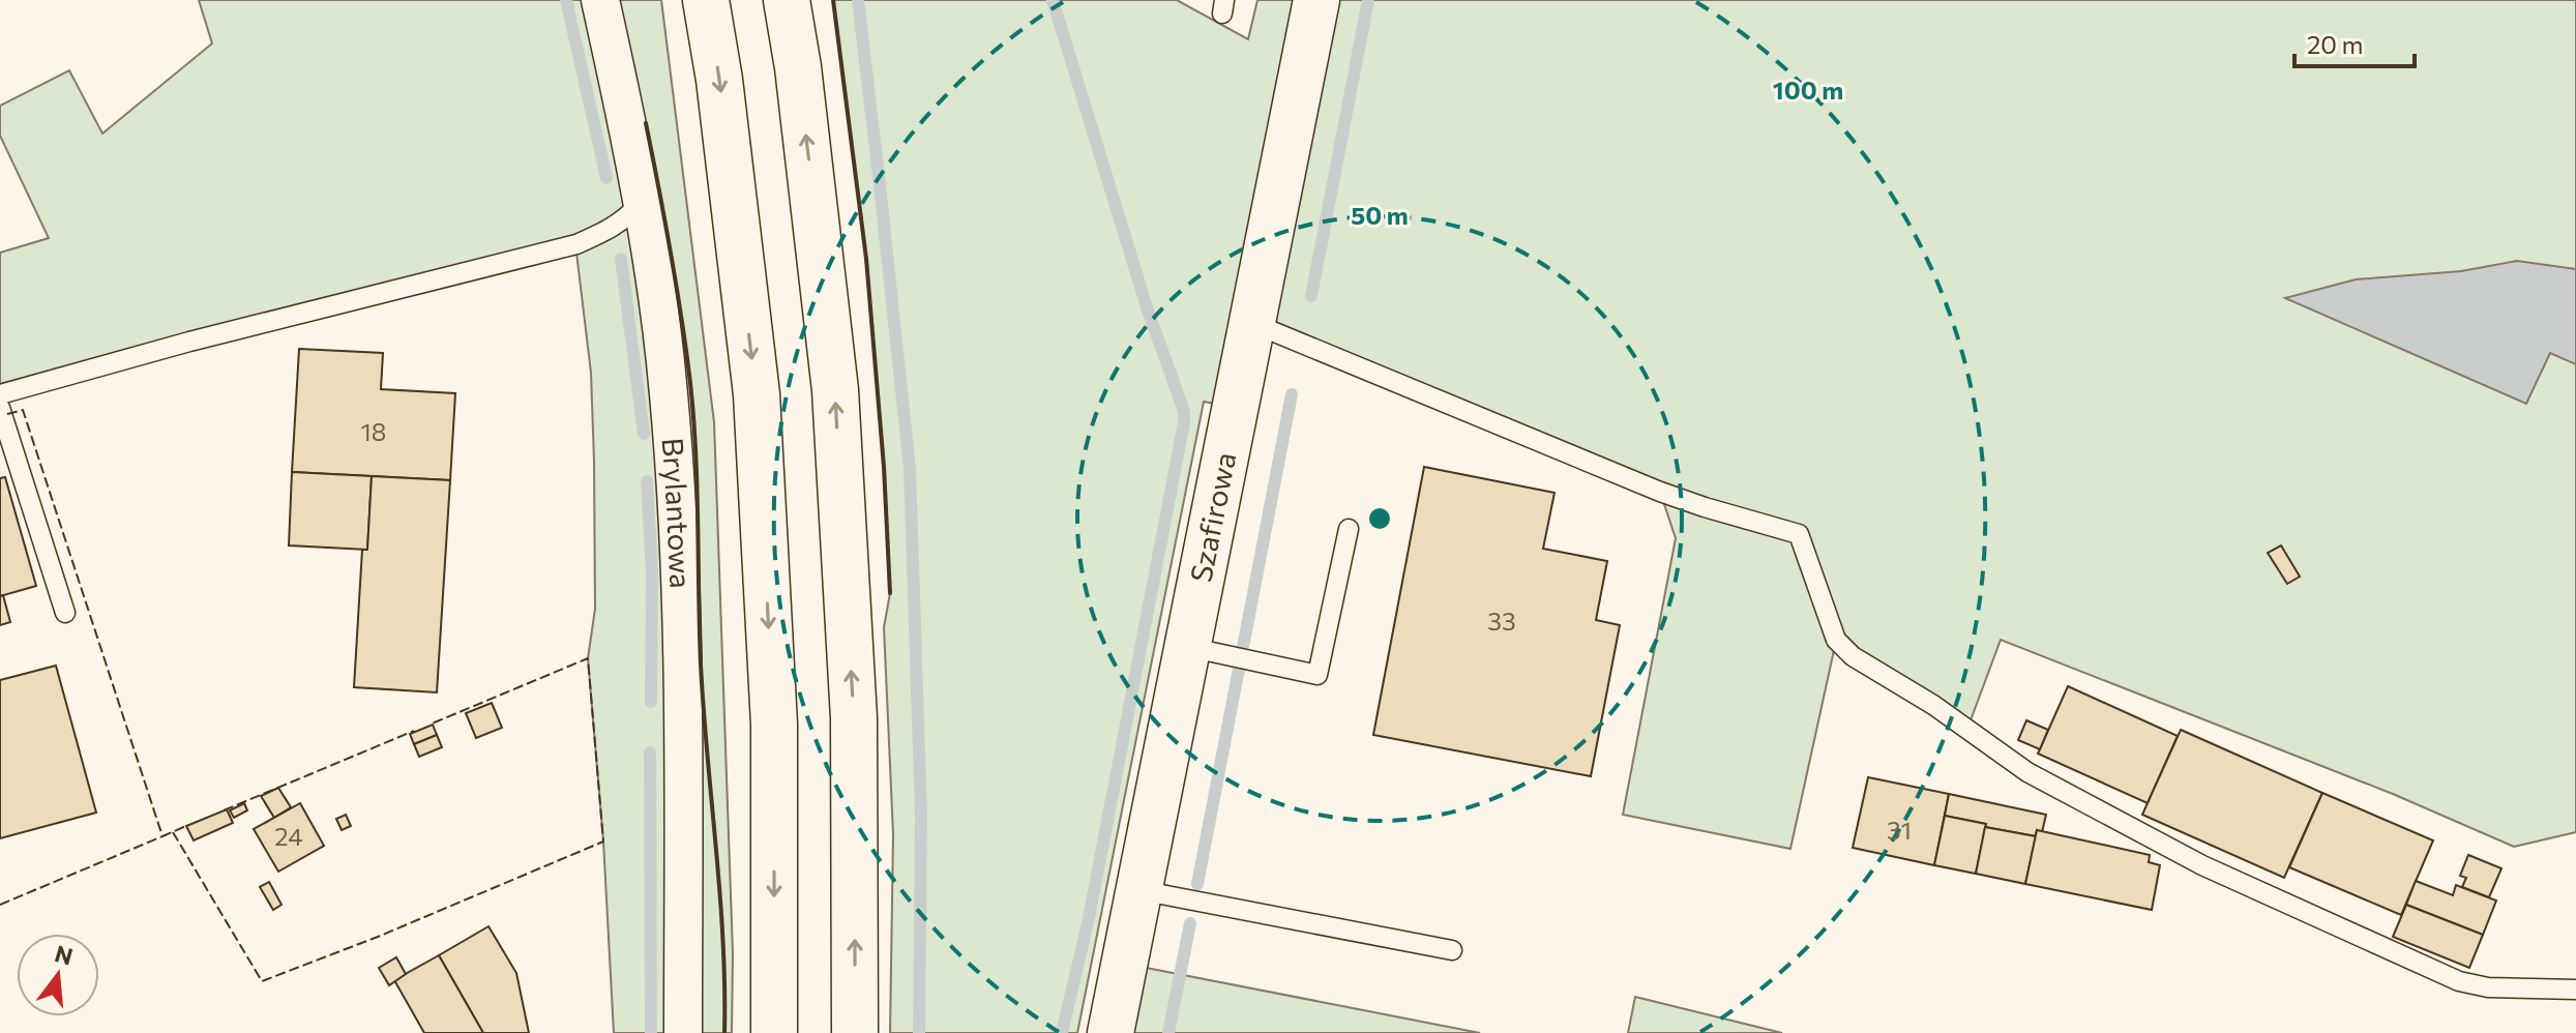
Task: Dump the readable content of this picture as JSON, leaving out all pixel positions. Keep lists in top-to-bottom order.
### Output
{
  "streets": {
    "main road": ["Szafirowa"],
    "street": ["Brylantowa"]
  },
  "house_numbers": [
    "18",
    "33",
    "31",
    "24"
  ],
  "scale_bar": "20 m",
  "north": "top",
  "rings": ["100 m", "50 m"]
}
